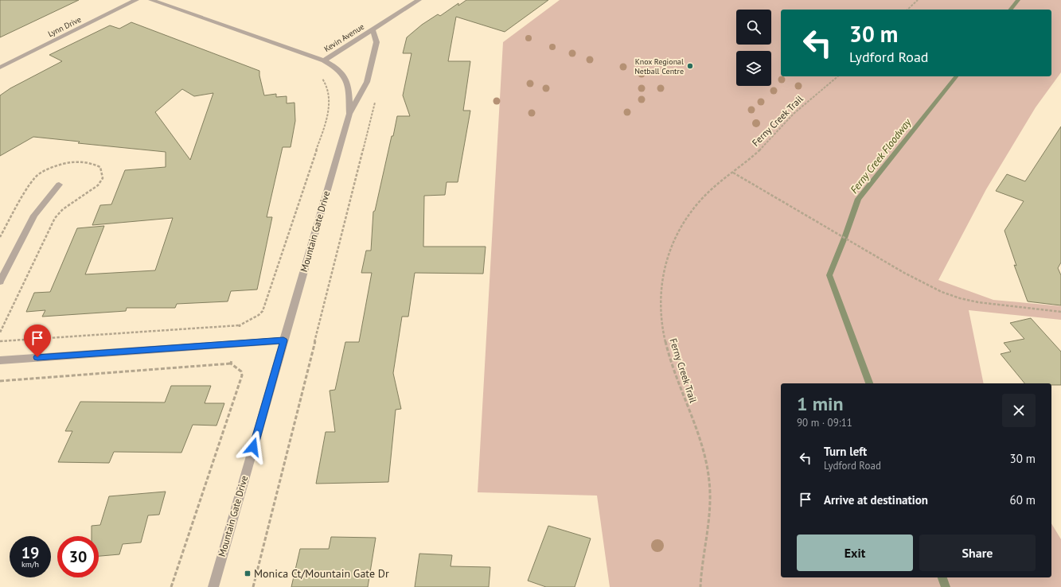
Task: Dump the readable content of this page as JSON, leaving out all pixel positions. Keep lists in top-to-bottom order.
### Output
{
  "streets": {
    "street": ["Lynn Drive", "Kevin Avenue", "Mountain Gate Drive"],
    "path": ["Ferny Creek Trail"]
  },
  "crossings": [
    ["Kevin Avenue", "Mountain Gate Drive"]
  ],
  "water": ["Ferny Creek Floodway"],
  "places": {
    "other": ["Knox Regional Netball Centre"],
    "transit": ["Monica Ct/Mountain Gate Dr"]
  },
  "page": {
    "turn": ["30 m", "Lydford Road"],
    "heading": ["1 min", "90 m · 09:11"],
    "list": [
      {
        "name": "Turn left",
        "note": "Lydford Road",
        "value": "30 m"
      },
      {
        "name": "Arrive at destination",
        "value": "60 m"
      }
    ],
    "buttons": ["Exit", "Share"],
    "speed": "19 km/h",
    "limit": "30"
  }
}
